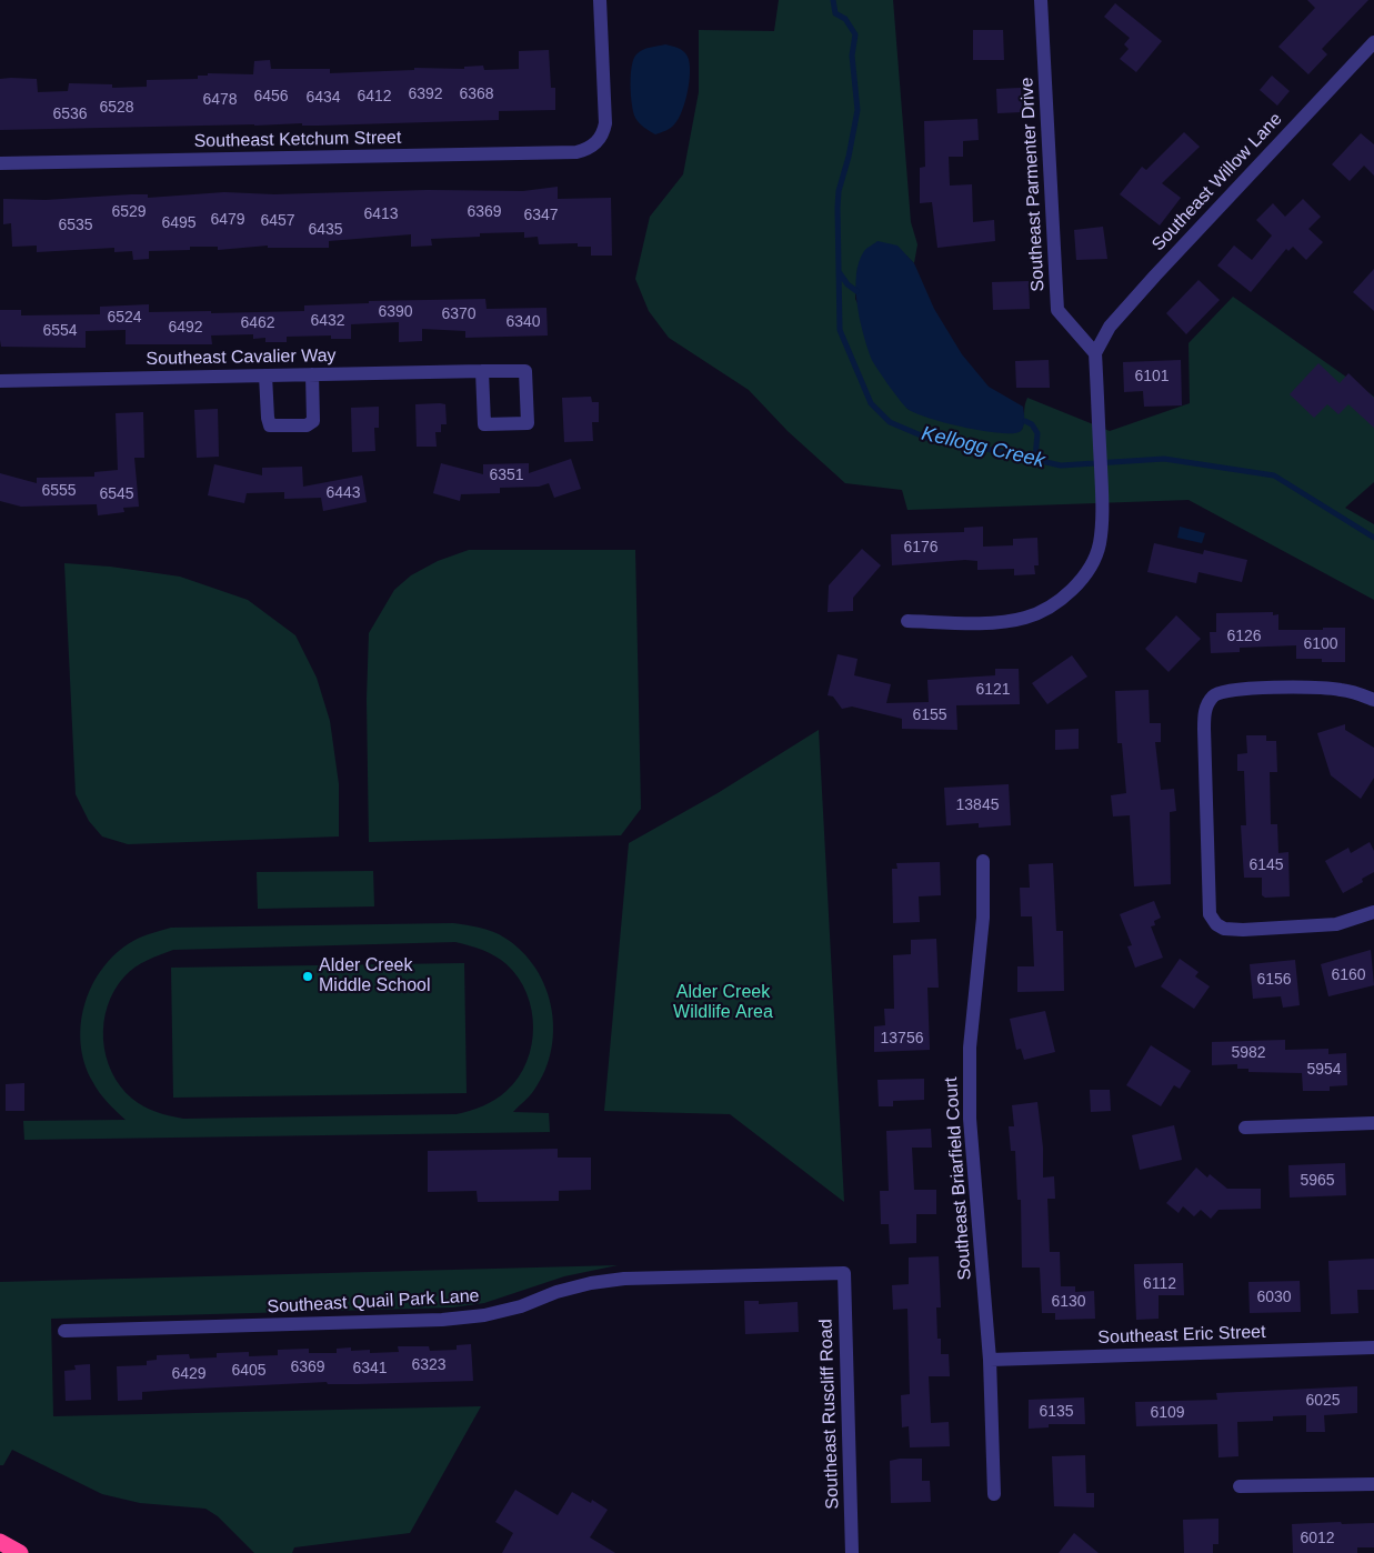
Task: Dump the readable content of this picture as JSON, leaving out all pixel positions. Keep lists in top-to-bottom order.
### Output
{
  "streets": {
    "street": [
      "Southeast Ketchum Street",
      "Southeast Willow Lane",
      "Southeast Parmenter Drive",
      "Southeast Cavalier Way",
      "Southeast Briarfield Court",
      "Southeast Quail Park Lane",
      "Southeast Eric Street",
      "Southeast Ruscliff Road"
    ]
  },
  "crossings": [
    ["Southeast Willow Lane", "Southeast Parmenter Drive"],
    ["Southeast Briarfield Court", "Southeast Eric Street"],
    ["Southeast Quail Park Lane", "Southeast Ruscliff Road"]
  ],
  "water": ["Kellogg Creek"],
  "parks": ["Alder Creek Wildlife Area"],
  "places": ["Alder Creek Middle School"],
  "house_numbers": [
    "6392",
    "6368",
    "6456",
    "6412",
    "6434",
    "6478",
    "6528",
    "6536",
    "6529",
    "6369",
    "6413",
    "6347",
    "6479",
    "6457",
    "6495",
    "6535",
    "6435",
    "6390",
    "6370",
    "6524",
    "6432",
    "6340",
    "6462",
    "6492",
    "6554",
    "6101",
    "6351",
    "6555",
    "6443",
    "6545",
    "6176",
    "6126",
    "6100",
    "6121",
    "6155",
    "13845",
    "6145",
    "6160",
    "6156",
    "13756",
    "5982",
    "5954",
    "5965",
    "6112",
    "6030",
    "6130",
    "6323",
    "6369",
    "6341",
    "6405",
    "6429",
    "6025",
    "6135",
    "6109",
    "6012"
  ]
}
